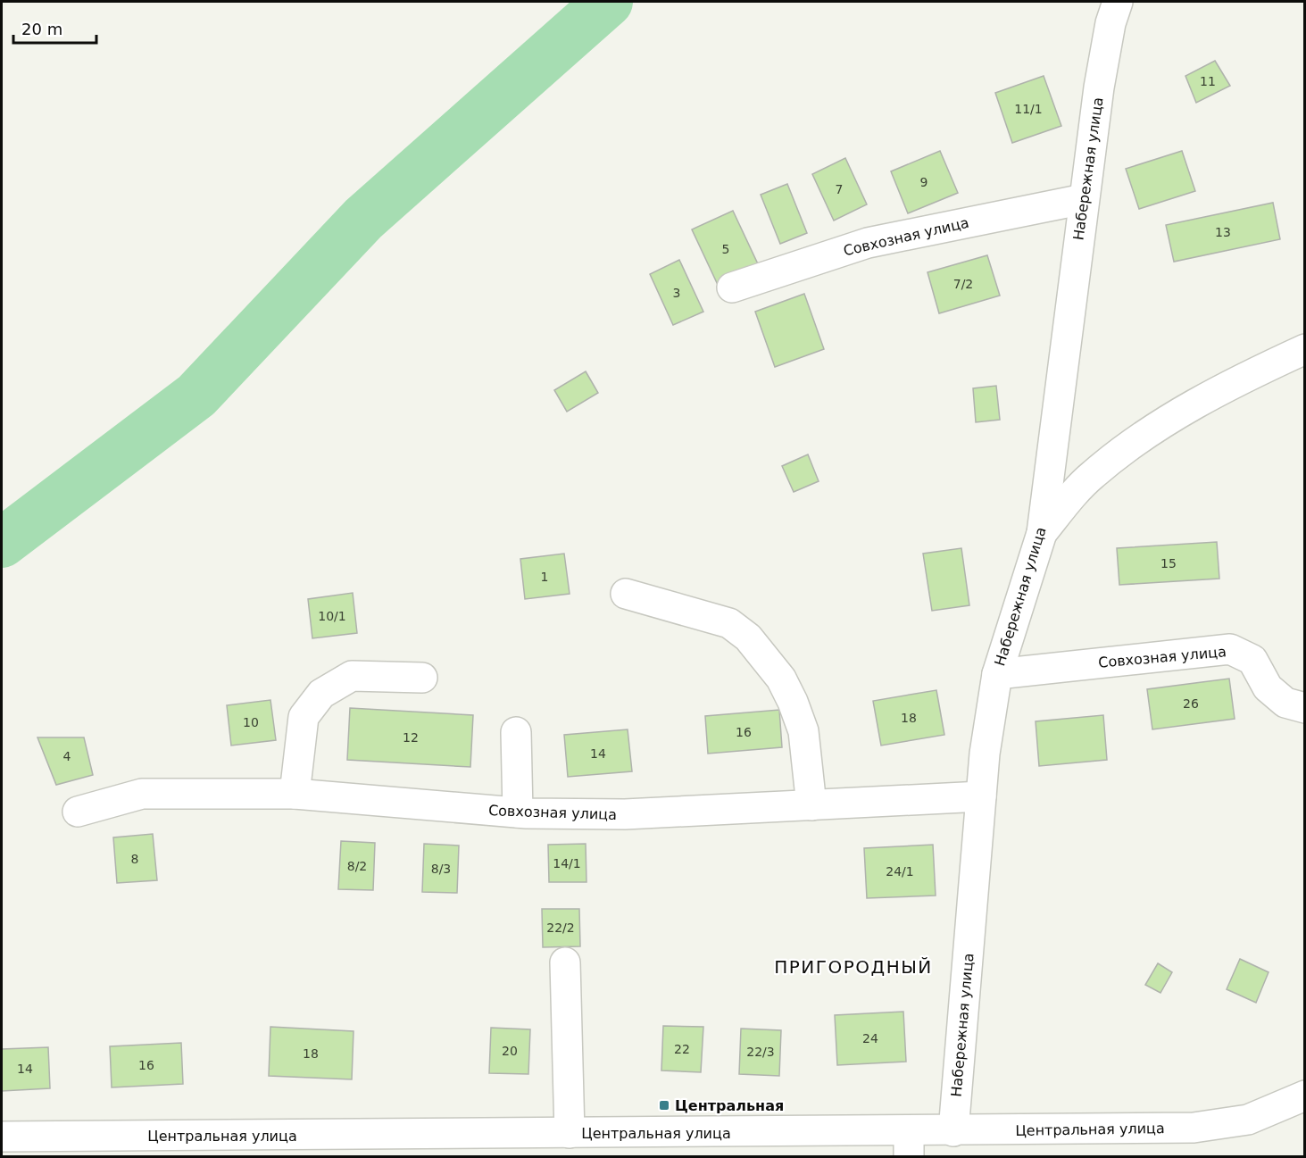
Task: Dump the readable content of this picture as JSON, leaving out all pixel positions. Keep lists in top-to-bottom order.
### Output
{
  "streets": {
    "street": ["Набережная улица", "Совхозная улица", "Центральная улица"]
  },
  "crossings": [
    ["Набережная улица", "Совхозная улица"],
    ["Набережная улица", "Центральная улица"]
  ],
  "districts": ["ПРИГОРОДНЫЙ"],
  "places": {
    "transit": ["Центральная"]
  },
  "house_numbers": [
    "11",
    "11/1",
    "9",
    "7",
    "13",
    "5",
    "7/2",
    "3",
    "15",
    "1",
    "10/1",
    "26",
    "18",
    "10",
    "16",
    "12",
    "14",
    "4",
    "8",
    "14/1",
    "8/2",
    "8/3",
    "24/1",
    "22/2",
    "24",
    "22",
    "20",
    "22/3",
    "18",
    "16",
    "14"
  ],
  "scale_bar": "20 m"
}
